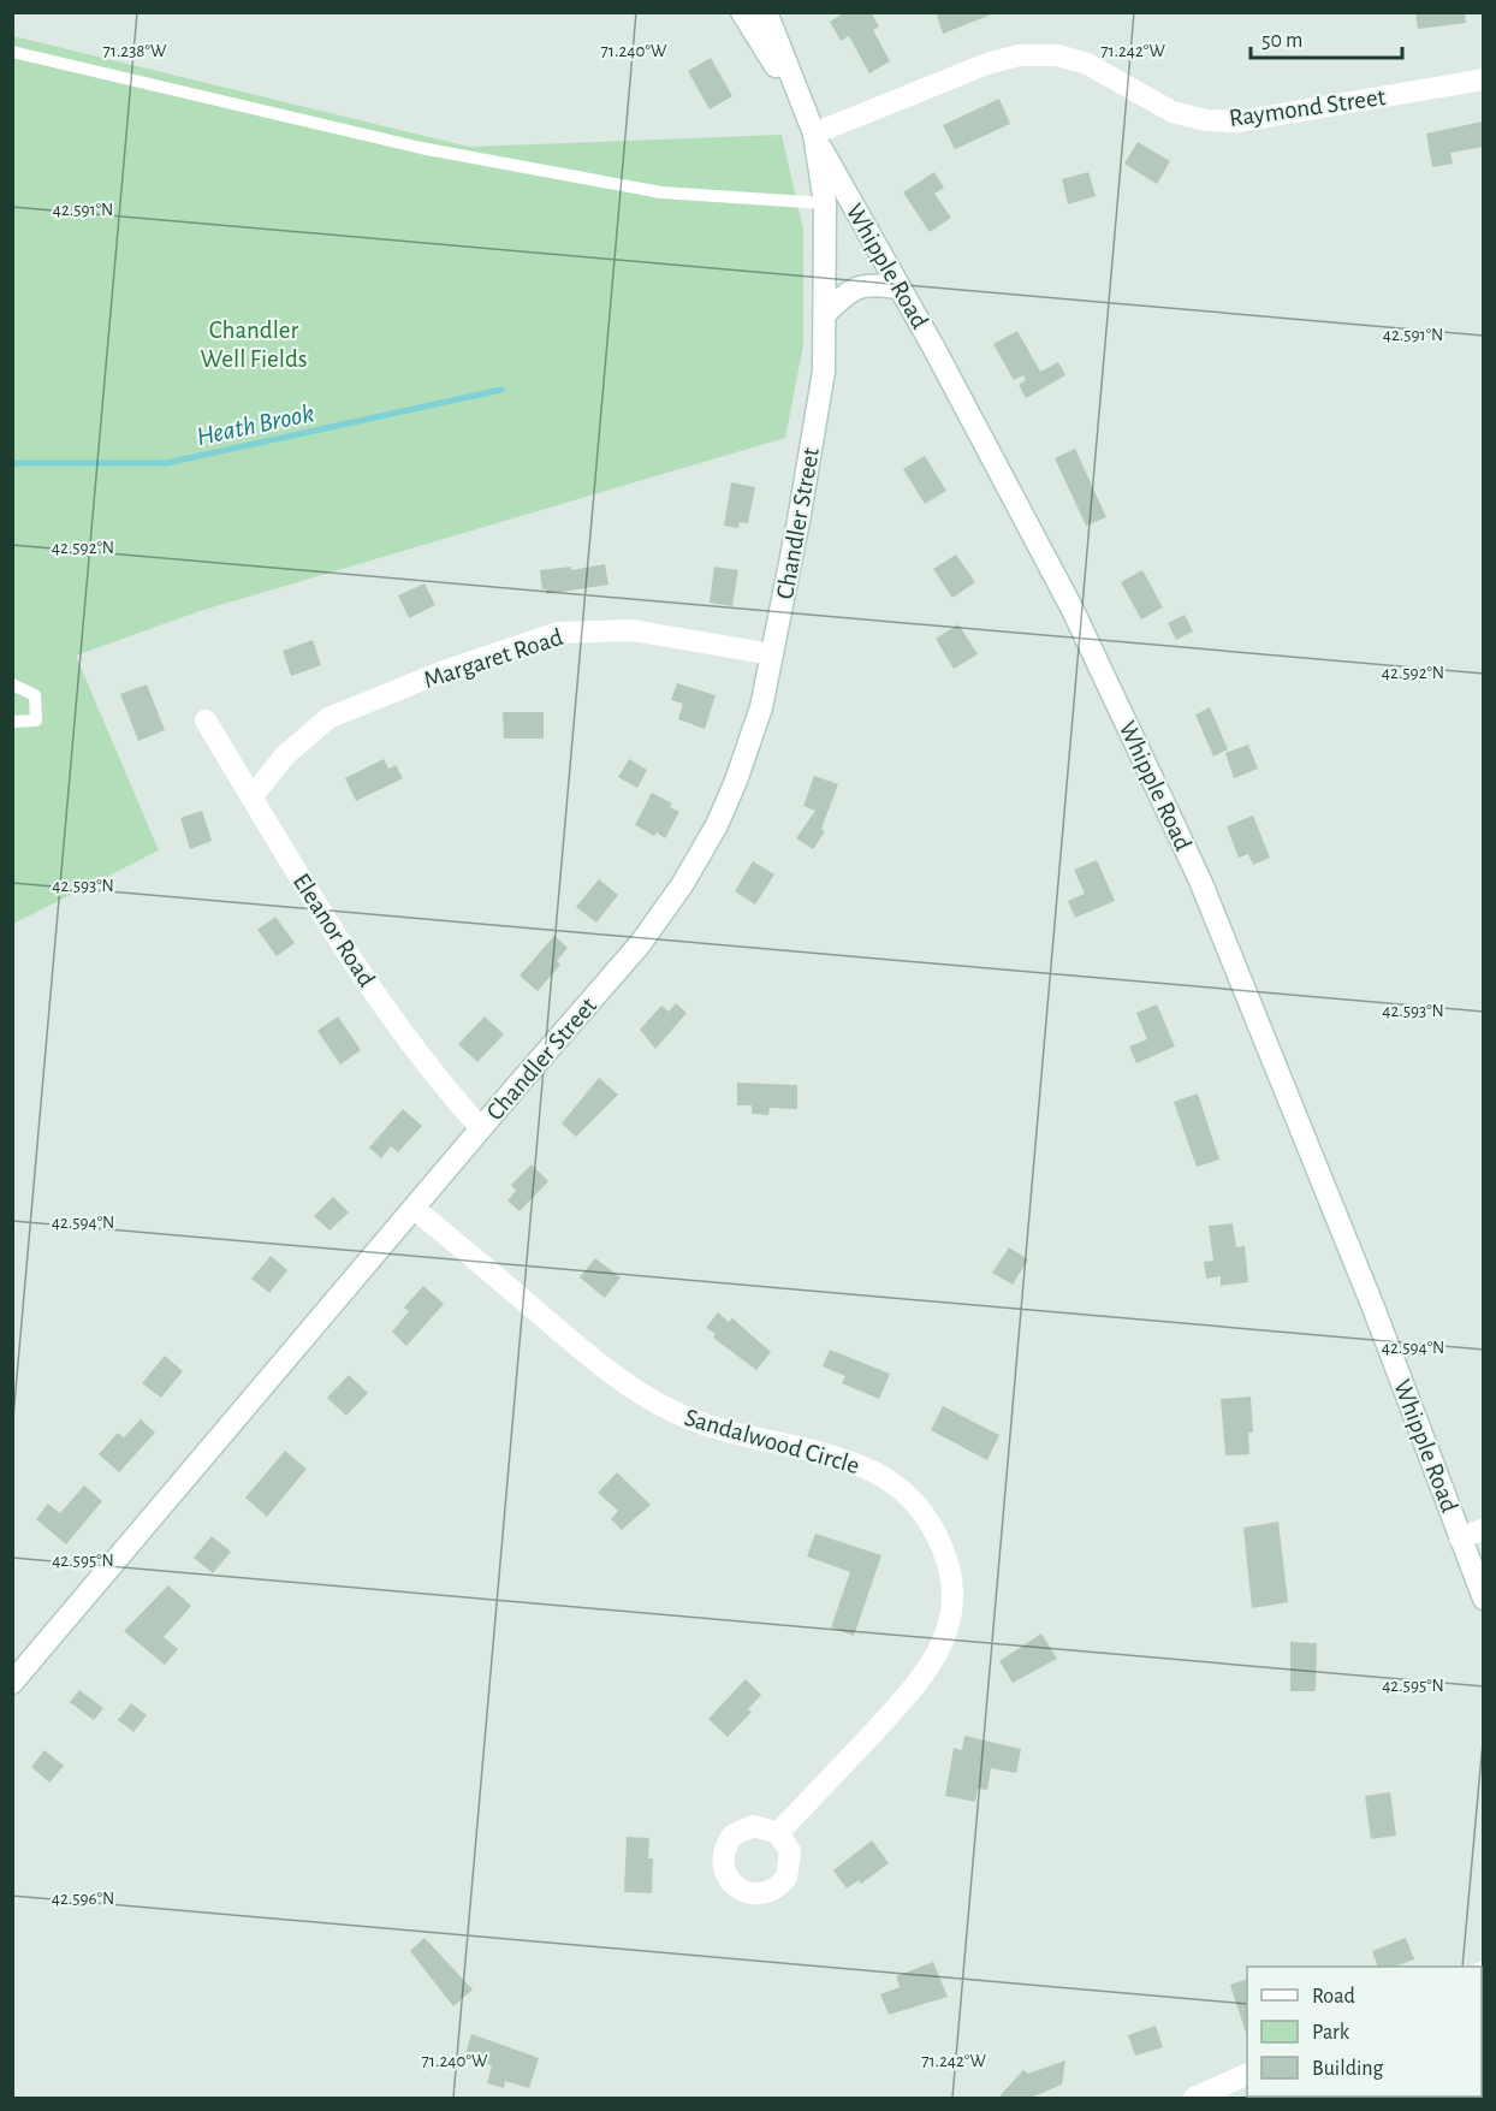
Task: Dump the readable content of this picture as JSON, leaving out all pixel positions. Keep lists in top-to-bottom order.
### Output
{
  "streets": {
    "main road": [
      "Raymond Street",
      "Whipple Road",
      "Chandler Street",
      "Margaret Road",
      "Eleanor Road",
      "Sandalwood Circle"
    ]
  },
  "crossings": [
    ["Raymond Street", "Whipple Road"],
    ["Raymond Street", "Chandler Street"],
    ["Whipple Road", "Chandler Street"],
    ["Chandler Street", "Margaret Road"],
    ["Chandler Street", "Eleanor Road"],
    ["Chandler Street", "Sandalwood Circle"],
    ["Margaret Road", "Eleanor Road"]
  ],
  "water": ["Heath Brook"],
  "parks": ["Chandler Well Fields"],
  "legend": ["Road", "Park", "Building"],
  "scale_bar": "50 m",
  "coordinates": [
    "71.238°W",
    "71.240°W",
    "71.242°W",
    "42.591°N",
    "42.592°N",
    "42.593°N",
    "42.594°N",
    "42.595°N",
    "42.596°N"
  ]
}
